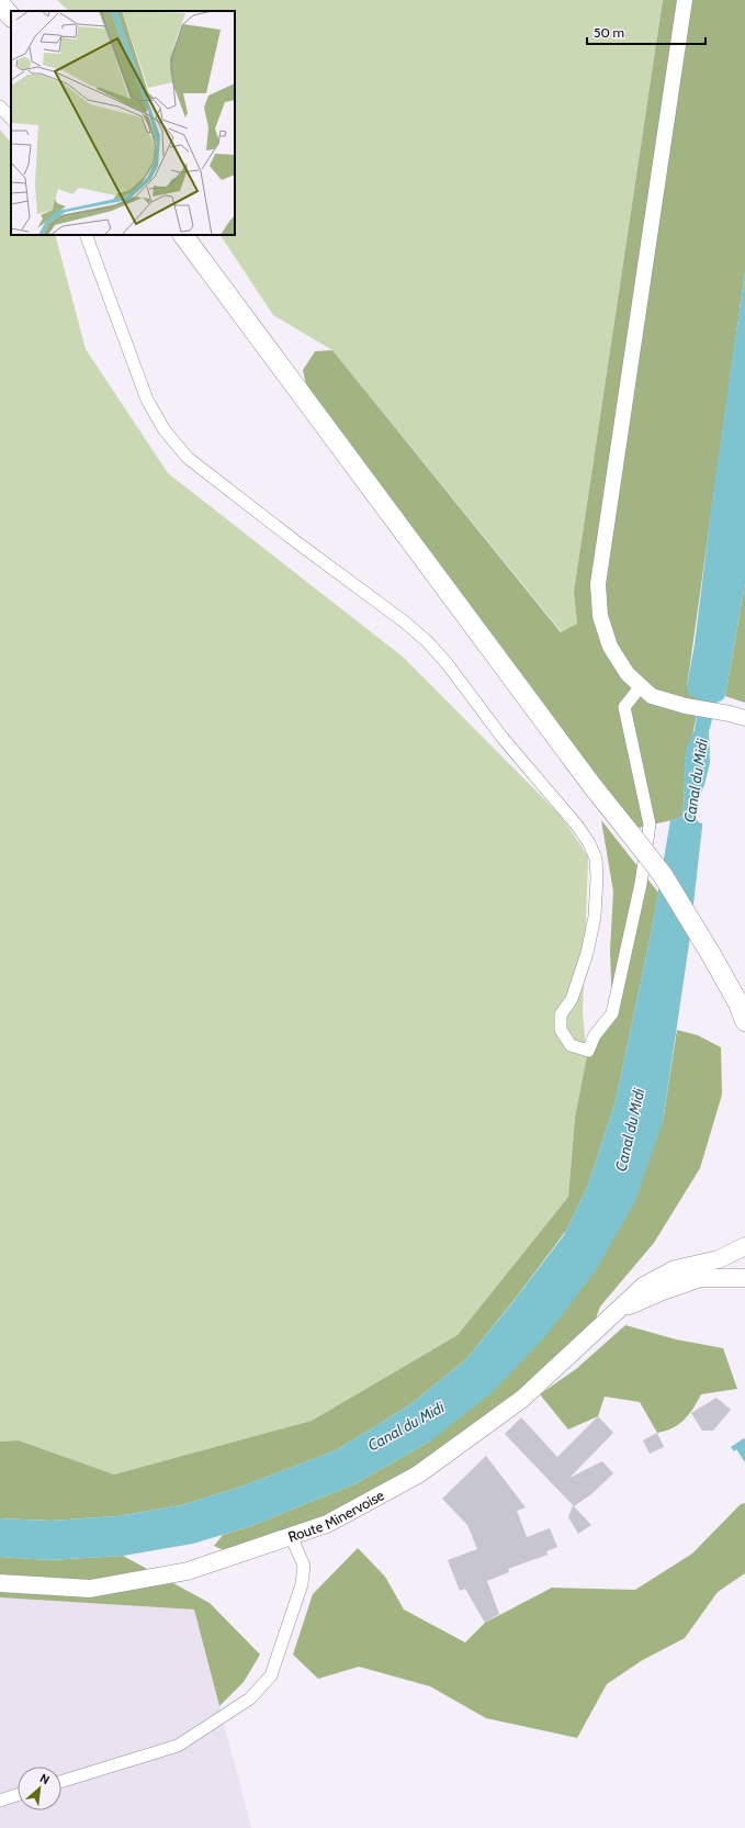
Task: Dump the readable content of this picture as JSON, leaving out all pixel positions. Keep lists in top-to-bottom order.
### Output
{
  "streets": {
    "main road": ["Route Minervoise"]
  },
  "water": ["Canal du Midi"],
  "scale_bar": "50 m",
  "north": "top right"
}
